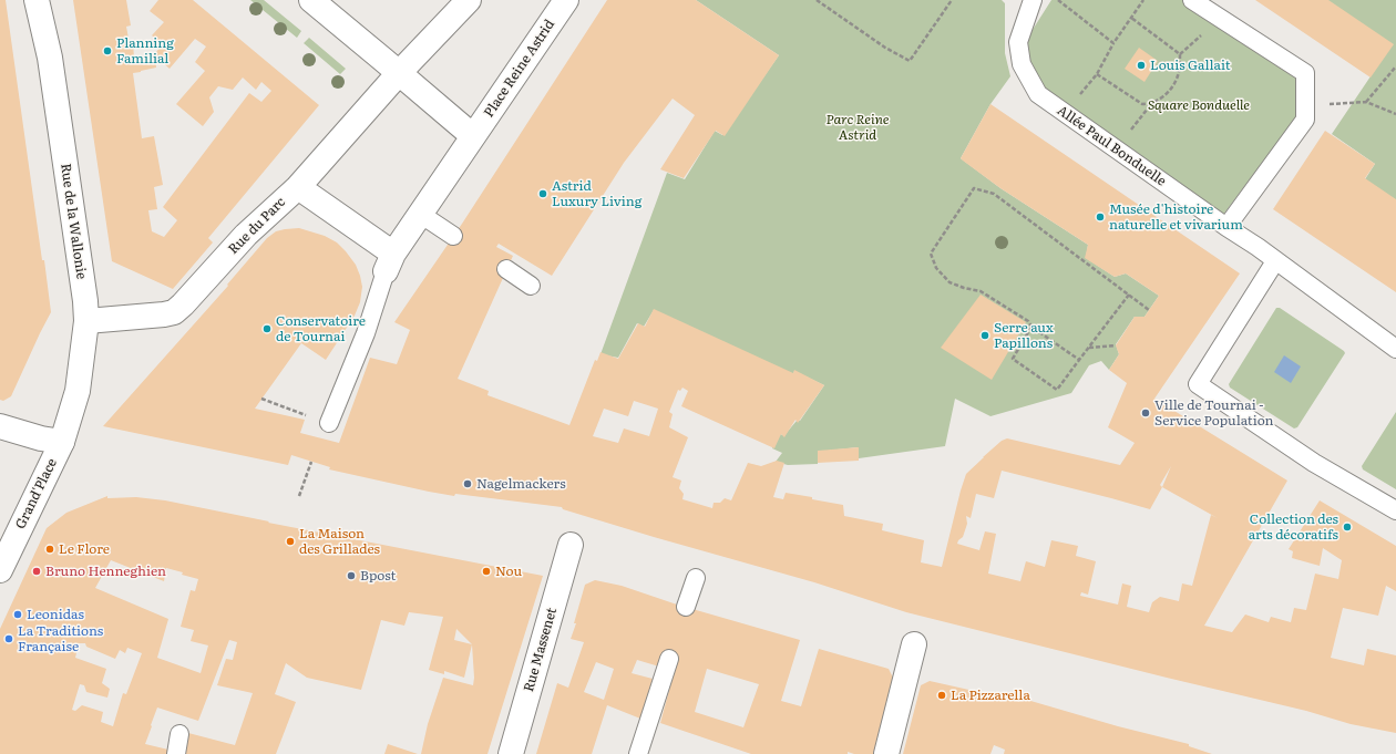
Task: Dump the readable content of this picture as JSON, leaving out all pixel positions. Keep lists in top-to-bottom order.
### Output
{
  "streets": {
    "street": [
      "Place Reine Astrid",
      "Rue de la Wallonie",
      "Rue du Parc",
      "Grand'Place",
      "Rue Massenet"
    ],
    "lane": ["Allée Paul Bonduelle"]
  },
  "crossings": [
    ["Rue de la Wallonie", "Rue du Parc"],
    ["Rue de la Wallonie", "Grand'Place"]
  ],
  "parks": ["Square Bonduelle", "Parc Reine Astrid"],
  "places": [
    "Planning Familial",
    "Louis Gallait",
    "Astrid Luxury Living",
    "Musée d'histoire naturelle et vivarium",
    "Conservatoire de Tournai",
    "Serre aux Papillons",
    "Ville de Tournai - Service Population",
    "Nagelmackers",
    "Collection des arts décoratifs",
    "La Maison des Grillades",
    "Le Flore",
    "Bruno Henneghien",
    "Nou",
    "Bpost",
    "Leonidas",
    "La Traditions Française",
    "La Pizzarella"
  ]
}
